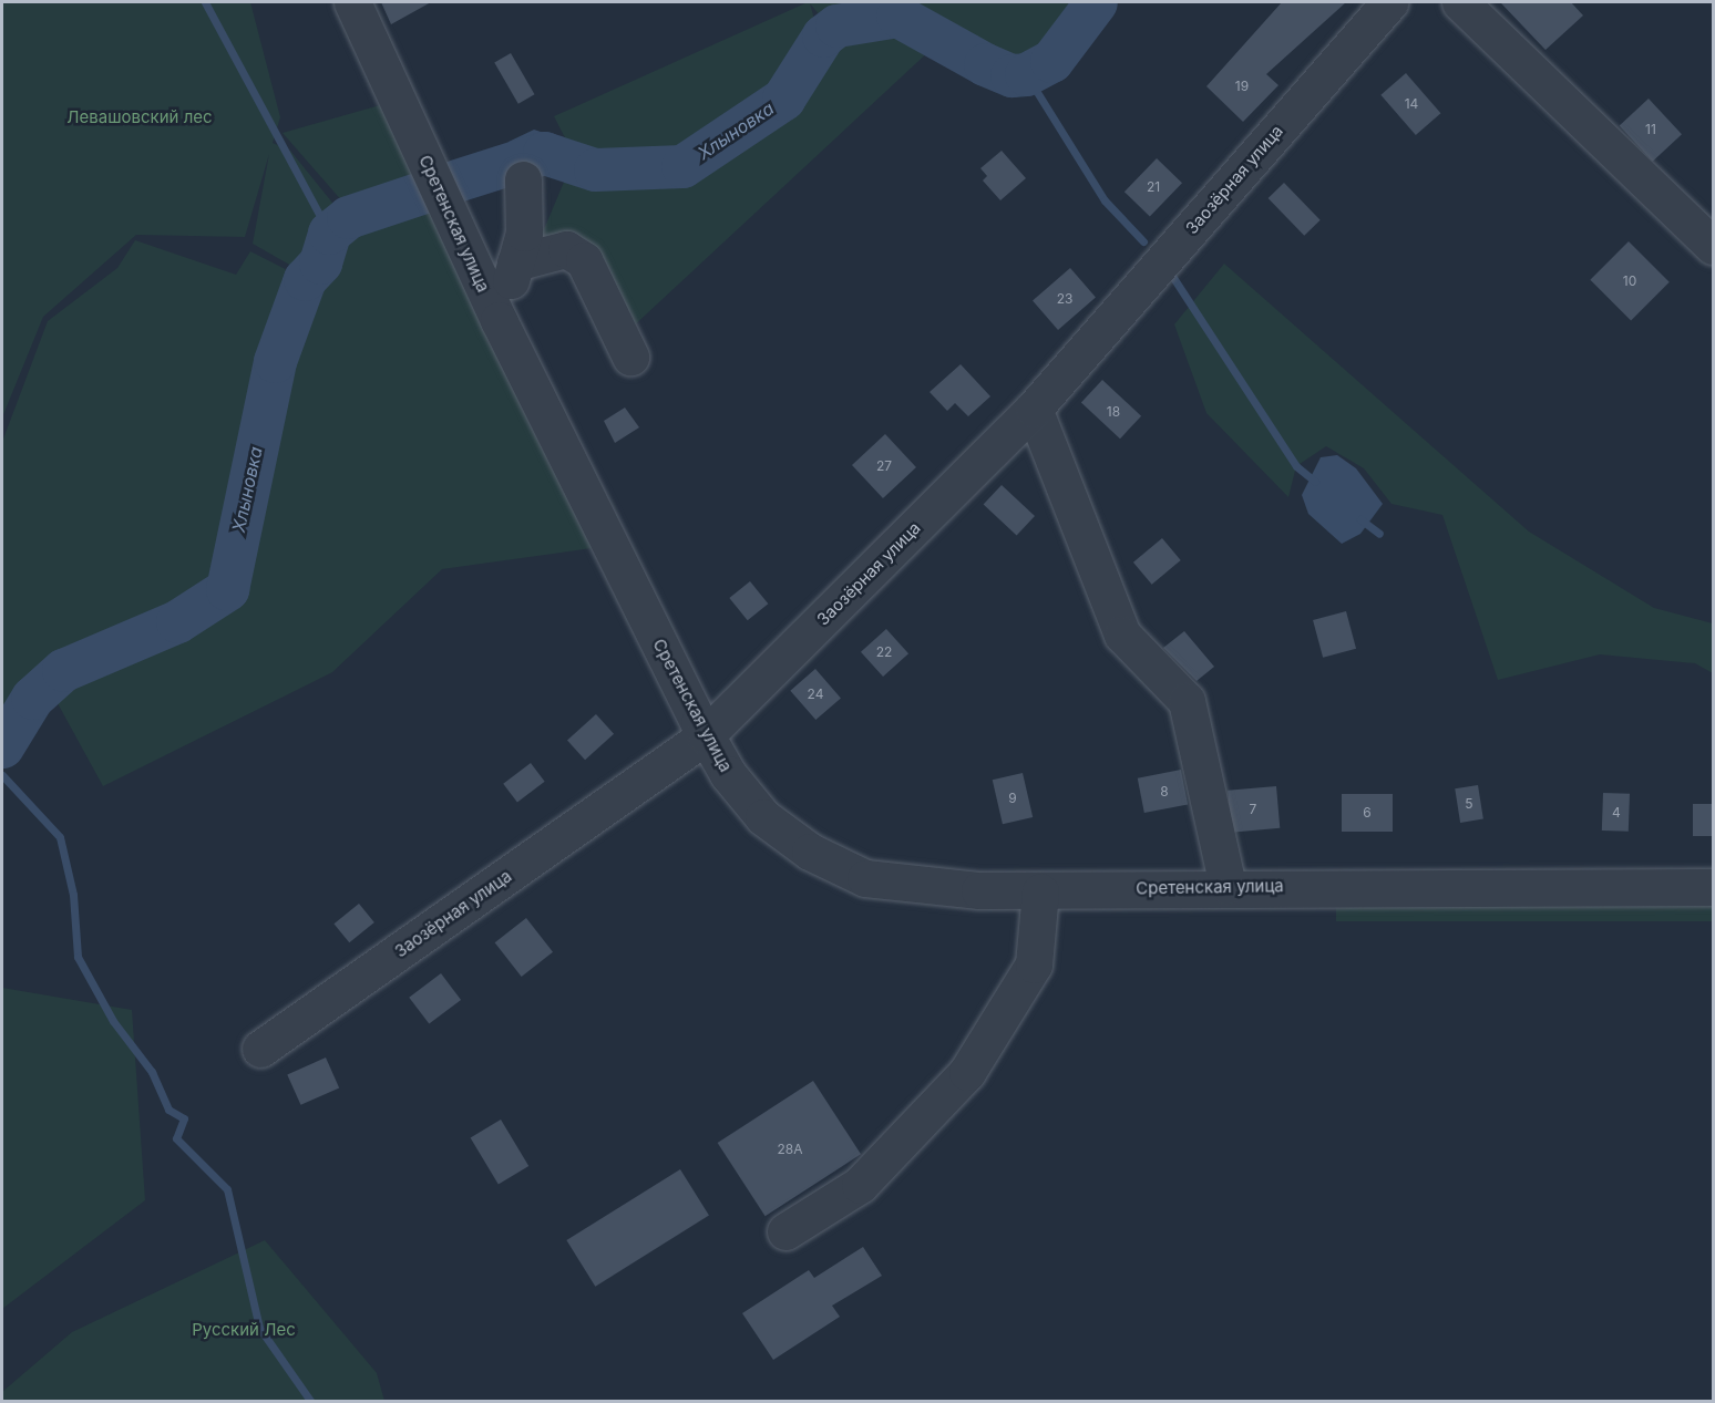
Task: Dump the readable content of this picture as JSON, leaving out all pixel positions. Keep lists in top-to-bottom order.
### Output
{
  "streets": {
    "street": ["Заозёрная улица", "Сретенская улица"]
  },
  "crossings": [
    ["Заозёрная улица", "Сретенская улица"]
  ],
  "water": ["Хлыновка"],
  "parks": ["Левашовский лес", "Русский Лес"],
  "house_numbers": [
    "19",
    "14",
    "11",
    "21",
    "10",
    "23",
    "18",
    "27",
    "22",
    "24",
    "8",
    "9",
    "5",
    "7",
    "6",
    "4",
    "28А"
  ]
}
